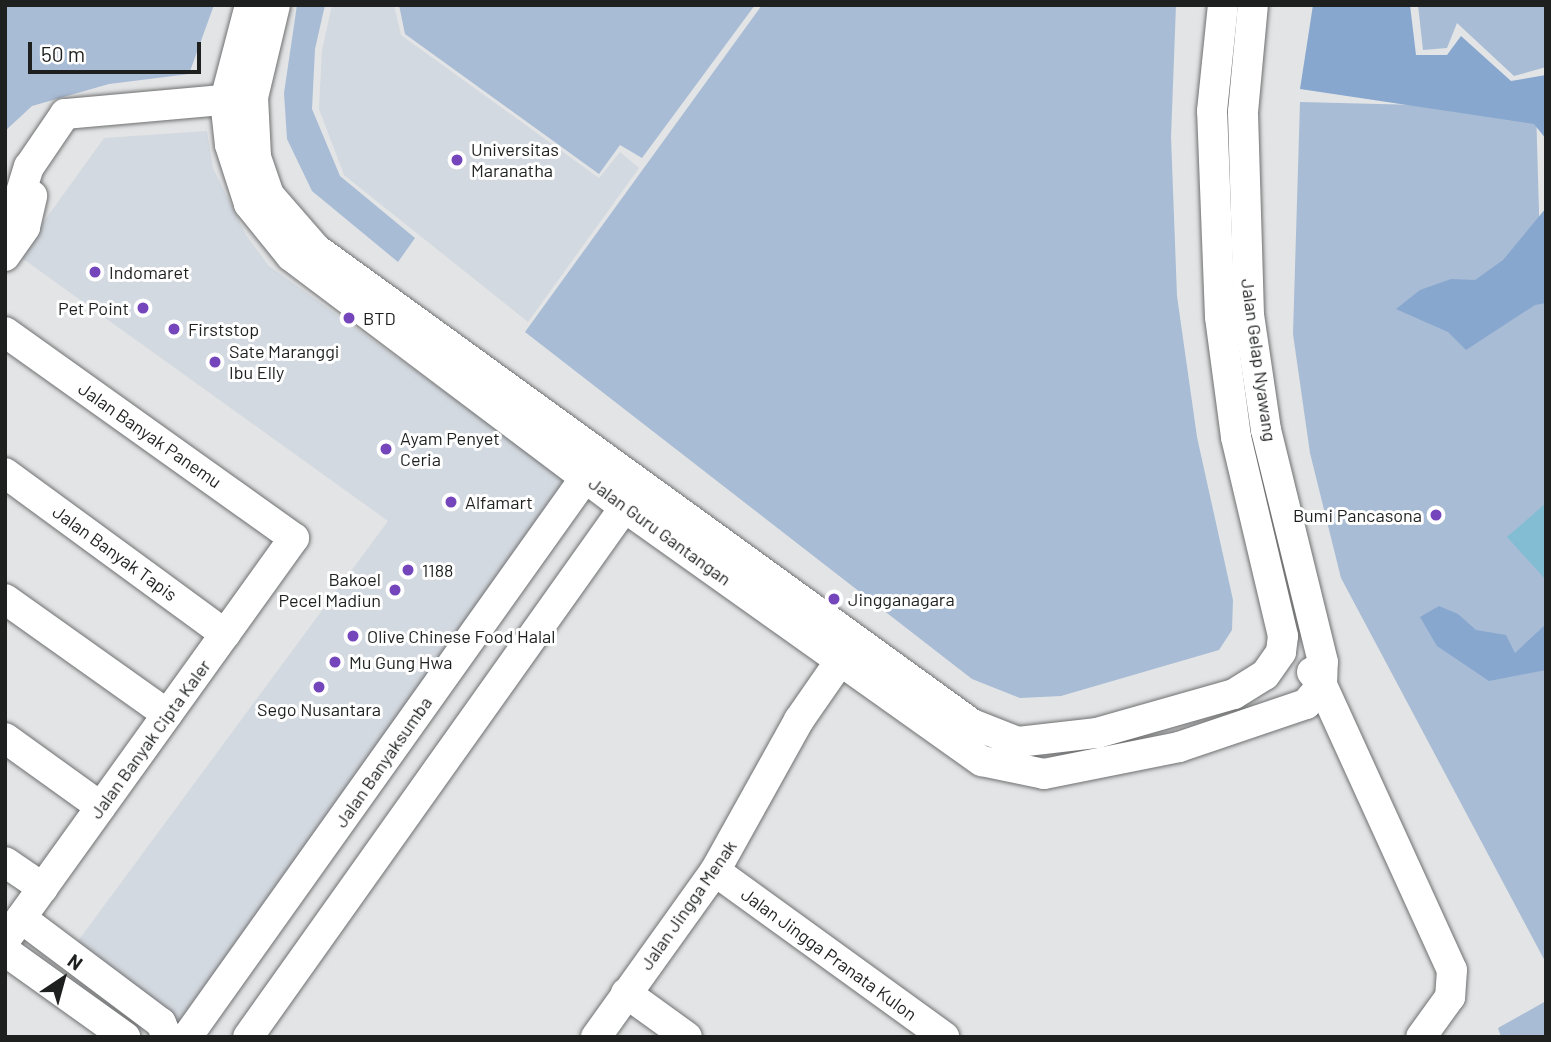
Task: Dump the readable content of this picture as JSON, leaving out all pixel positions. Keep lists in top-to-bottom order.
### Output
{
  "streets": {
    "street": [
      "Jalan Gelap Nyawang",
      "Jalan Banyak Panemu",
      "Jalan Guru Gantangan",
      "Jalan Banyak Tapis",
      "Jalan Banyak Cipta Kaler",
      "Jalan Banyaksumba",
      "Jalan Jingga Menak",
      "Jalan Jingga Pranata Kulon"
    ]
  },
  "crossings": [
    ["Jalan Gelap Nyawang", "Jalan Guru Gantangan"],
    ["Jalan Banyak Panemu", "Jalan Banyak Cipta Kaler"],
    ["Jalan Guru Gantangan", "Jalan Banyaksumba"],
    ["Jalan Guru Gantangan", "Jalan Jingga Menak"],
    ["Jalan Banyak Tapis", "Jalan Banyak Cipta Kaler"],
    ["Jalan Jingga Menak", "Jalan Jingga Pranata Kulon"]
  ],
  "places": [
    "Universitas Maranatha",
    "Indomaret",
    "Pet Point",
    "BTD",
    "Firststop",
    "Sate Maranggi Ibu Elly",
    "Ayam Penyet Ceria",
    "Alfamart",
    "Bumi Pancasona",
    "1188",
    "Bakoel Pecel Madiun",
    "Jingganagara",
    "Olive Chinese Food Halal",
    "Mu Gung Hwa",
    "Sego Nusantara"
  ],
  "scale_bar": "50 m",
  "north": "top right"
}
